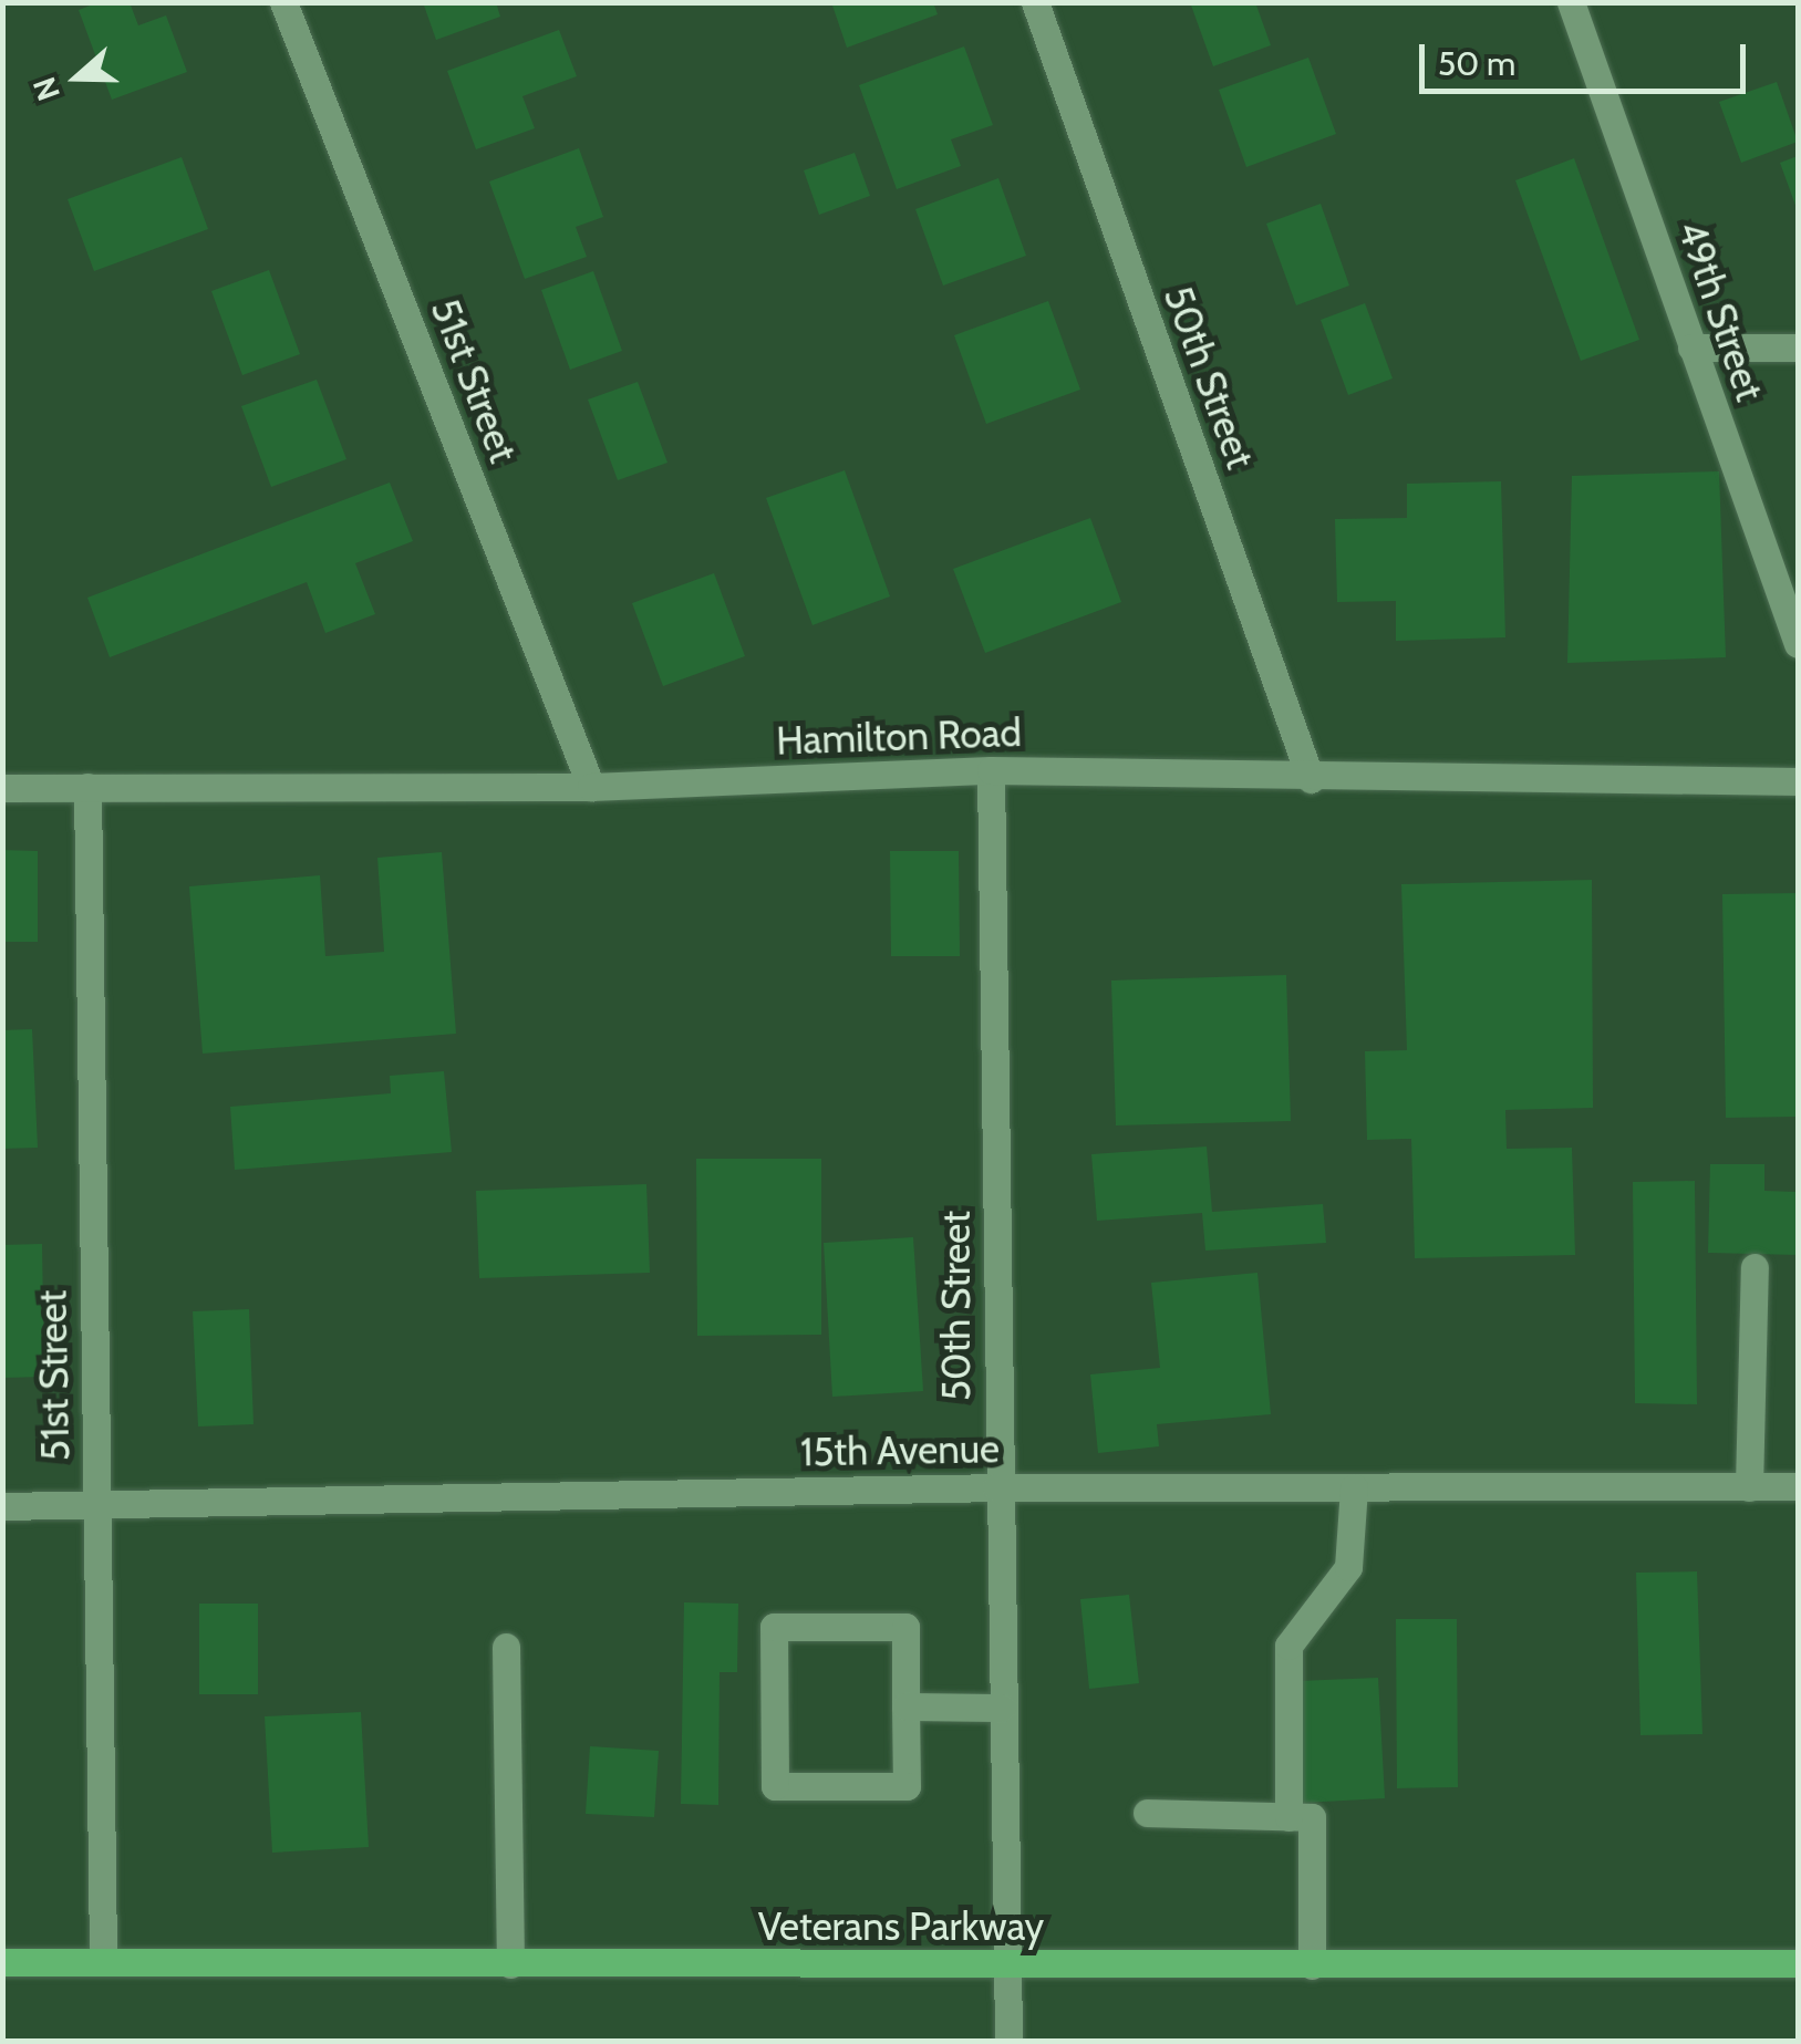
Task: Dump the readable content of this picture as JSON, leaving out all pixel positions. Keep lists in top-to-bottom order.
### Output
{
  "streets": {
    "main road": ["Veterans Parkway"],
    "street": [
      "49th Street",
      "50th Street",
      "51st Street",
      "Hamilton Road",
      "15th Avenue"
    ]
  },
  "crossings": [
    ["50th Street", "Hamilton Road"],
    ["50th Street", "15th Avenue"],
    ["50th Street", "Veterans Parkway"],
    ["51st Street", "Hamilton Road"],
    ["51st Street", "15th Avenue"],
    ["51st Street", "Veterans Parkway"]
  ],
  "scale_bar": "50 m",
  "north": "left"
}
